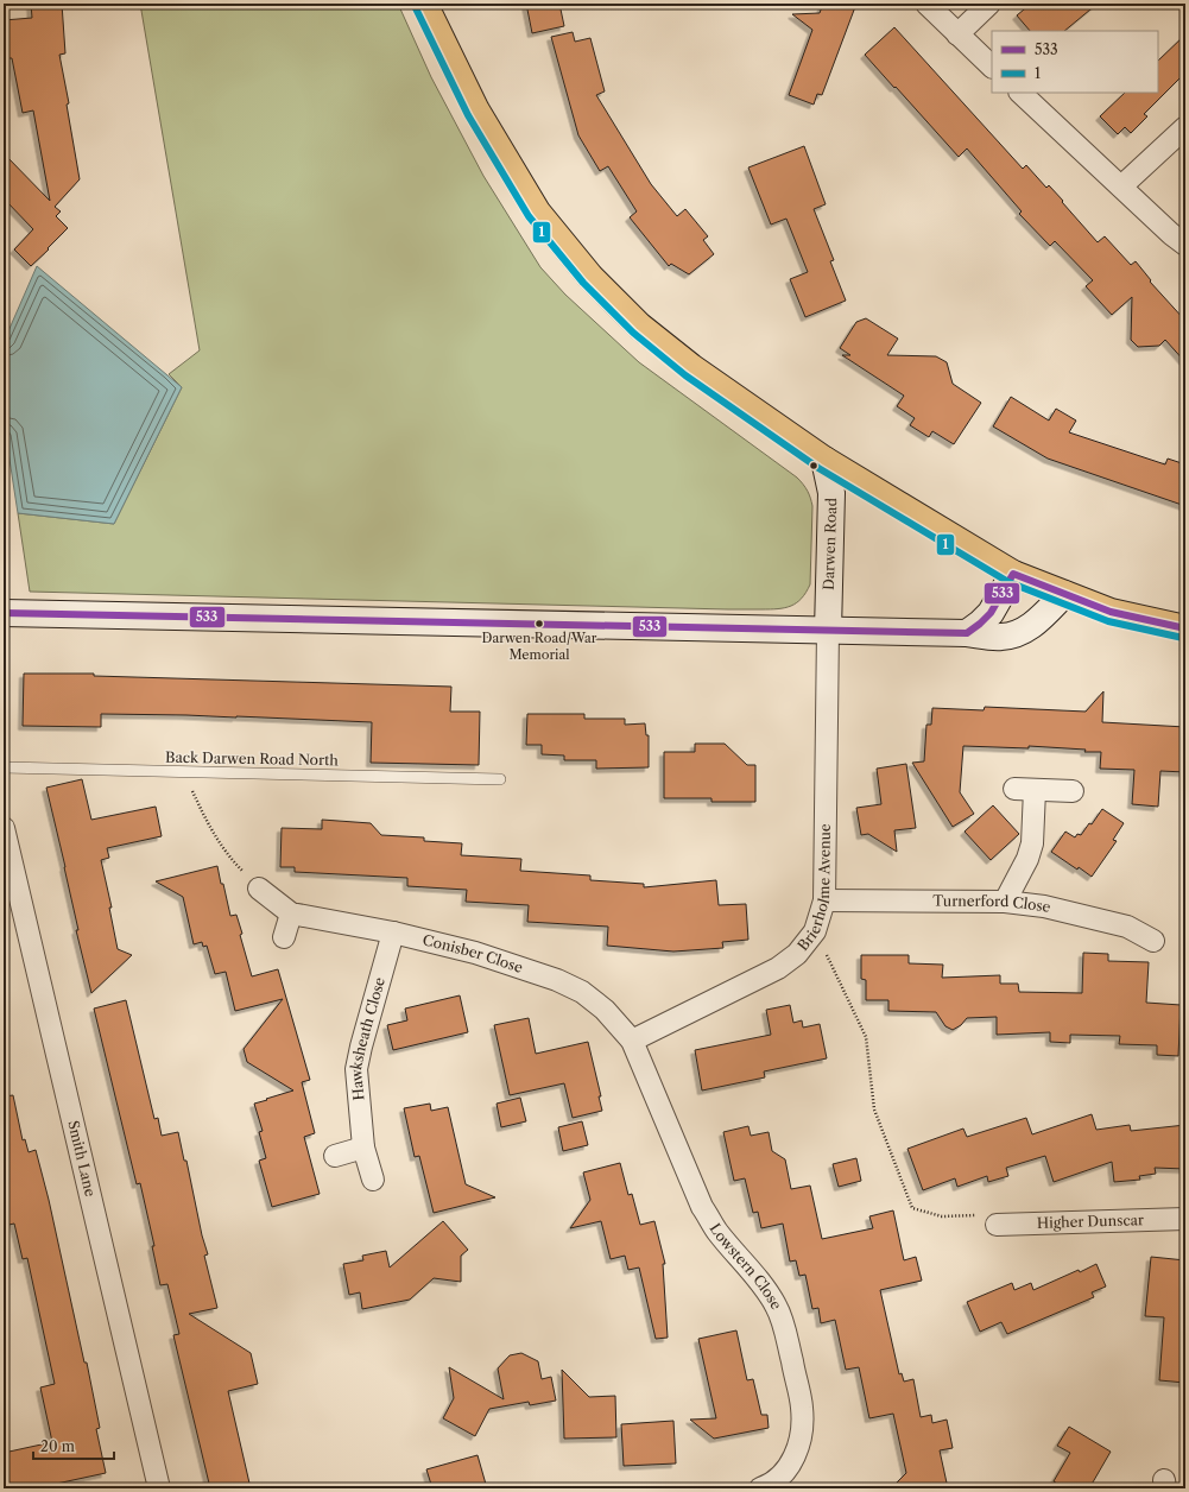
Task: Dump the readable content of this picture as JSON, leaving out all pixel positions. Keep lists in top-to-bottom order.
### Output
{
  "streets": {
    "main road": ["Darwen Road"],
    "street": [
      "Brierholme Avenue",
      "Turnerford Close",
      "Conisber Close",
      "Hawksheath Close",
      "Smith Lane",
      "Higher Dunscar",
      "Lowstern Close"
    ],
    "lane": ["Back Darwen Road North"]
  },
  "crossings": [
    ["Darwen Road", "Brierholme Avenue"],
    ["Brierholme Avenue", "Turnerford Close"],
    ["Brierholme Avenue", "Conisber Close"],
    ["Brierholme Avenue", "Lowstern Close"],
    ["Conisber Close", "Hawksheath Close"],
    ["Conisber Close", "Lowstern Close"]
  ],
  "places": ["Darwen Road/War Memorial"],
  "lines": ["transit line 1", "transit line 533"],
  "legend": ["533", "1"],
  "scale_bar": "20 m"
}
